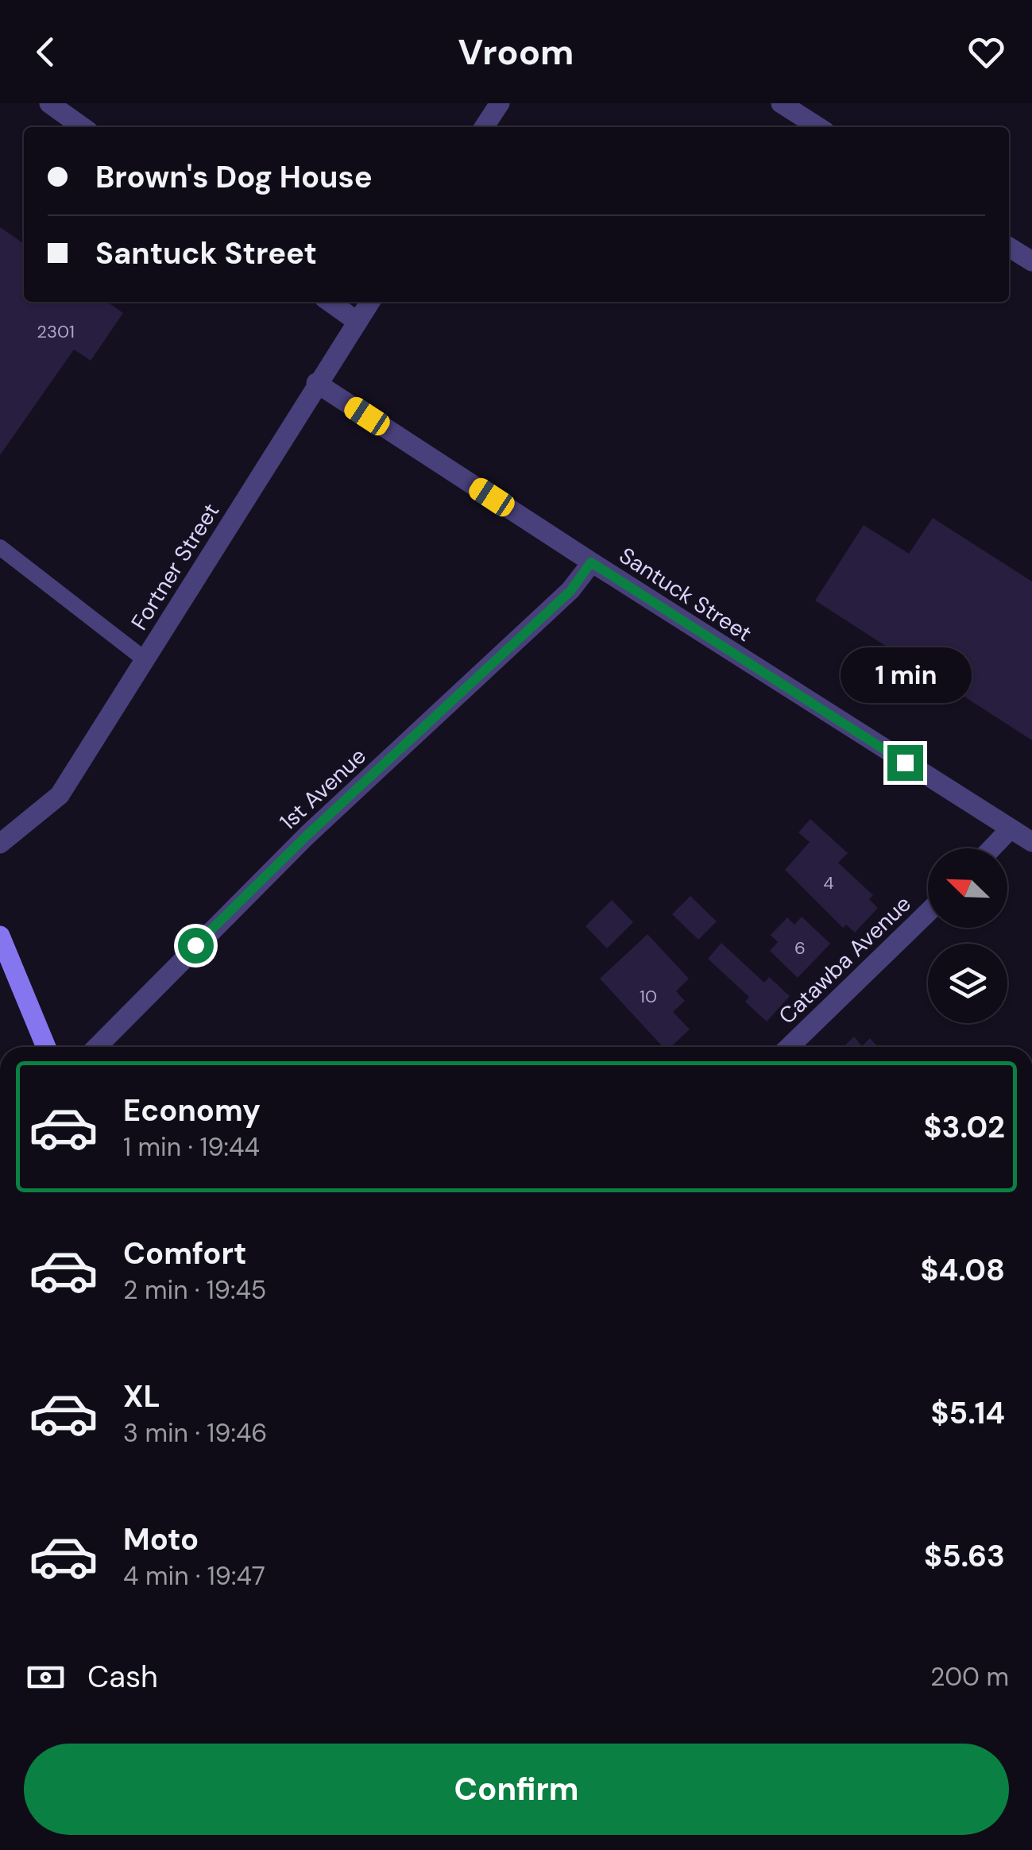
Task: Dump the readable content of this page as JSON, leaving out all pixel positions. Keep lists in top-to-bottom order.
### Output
{
  "streets": {
    "street": [
      "Fortner Street",
      "Santuck Street",
      "1st Avenue",
      "Catawba Avenue"
    ]
  },
  "crossings": [
    ["Fortner Street", "Santuck Street"],
    ["Santuck Street", "1st Avenue"]
  ],
  "house_numbers": [
    "2301",
    "4",
    "6",
    "10"
  ],
  "north": "top left",
  "page": {
    "header": "Vroom",
    "banner": ["Brown's Dog House", "Santuck Street"],
    "bubble": "1 min",
    "list": [
      {
        "name": "Economy",
        "note": "1 min · 19:44",
        "value": "$3.02"
      },
      {
        "name": "Comfort",
        "note": "2 min · 19:45",
        "value": "$4.08"
      },
      {
        "name": "XL",
        "note": "3 min · 19:46",
        "value": "$5.14"
      },
      {
        "name": "Moto",
        "note": "4 min · 19:47",
        "value": "$5.63"
      }
    ],
    "pay": ["Cash", "200 m"],
    "buttons": "Confirm"
  }
}
